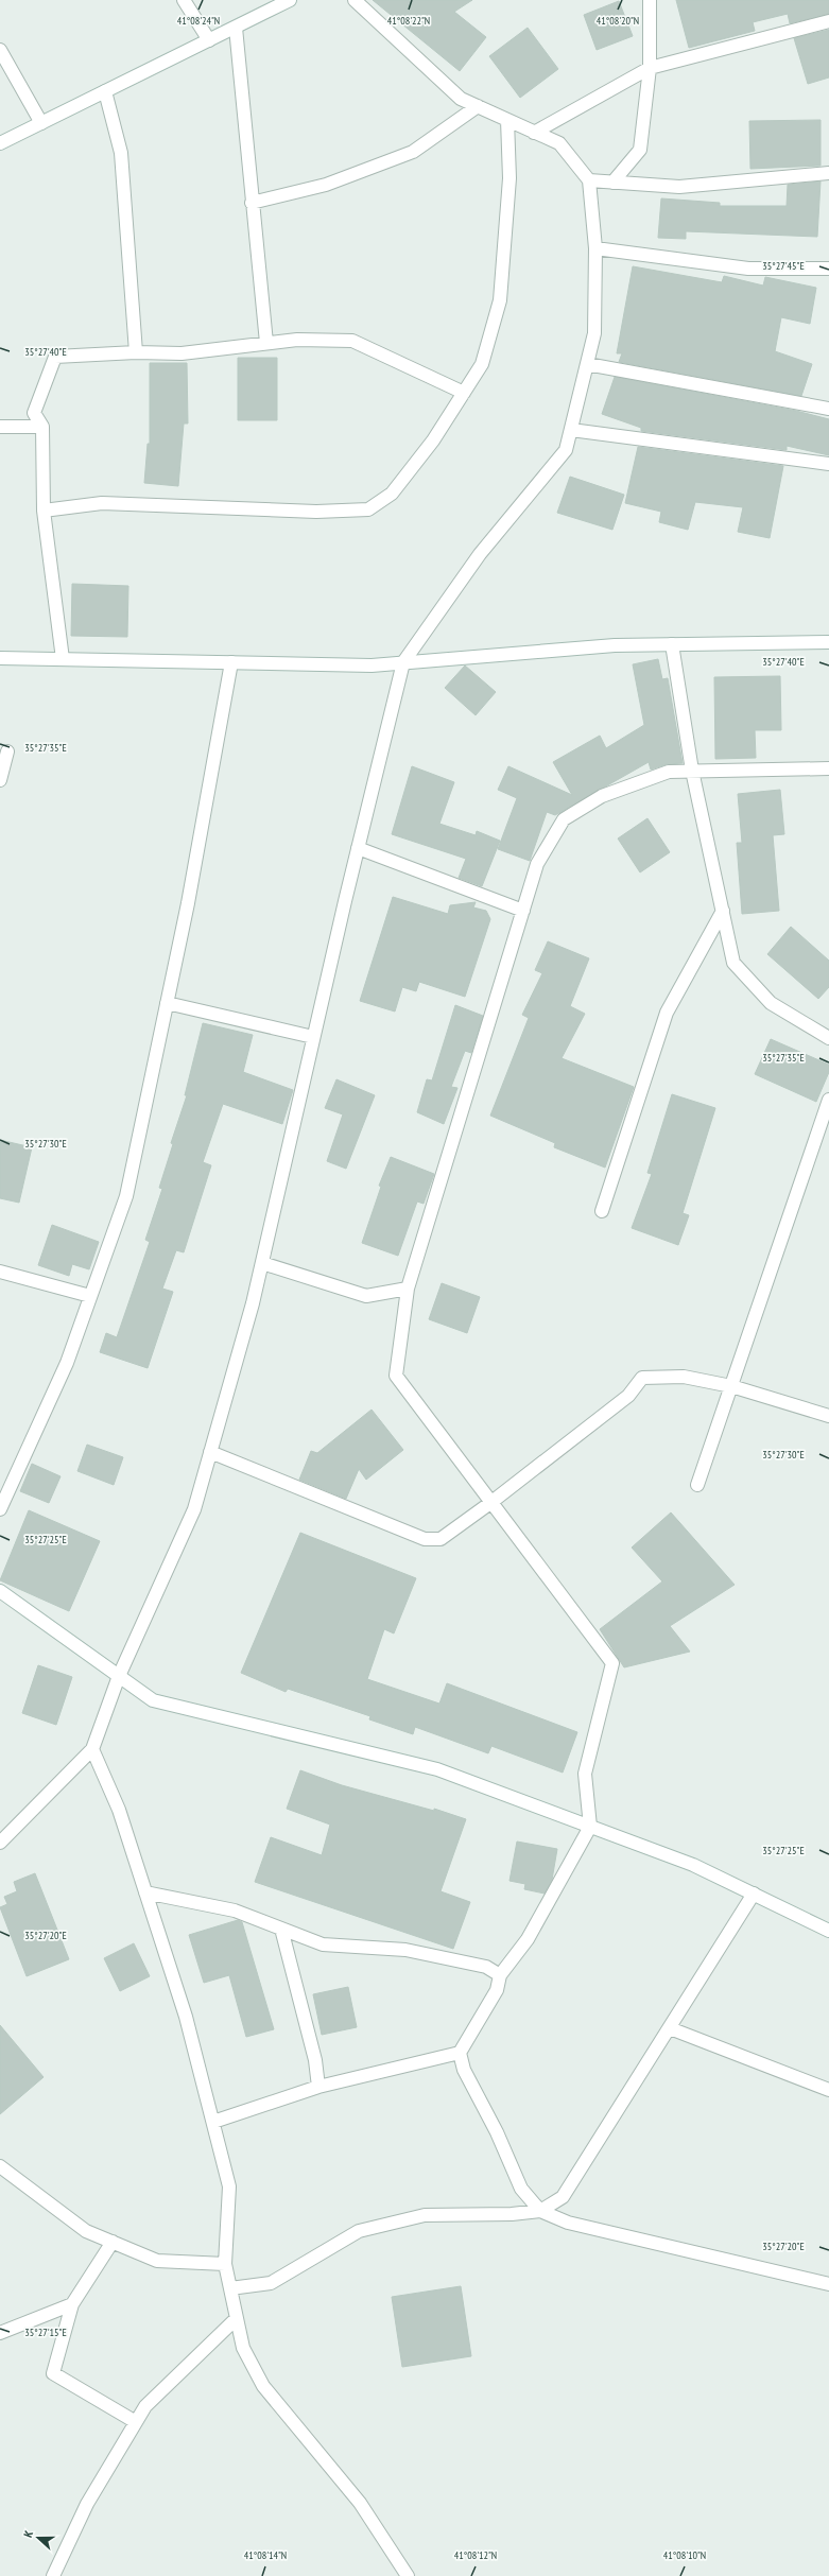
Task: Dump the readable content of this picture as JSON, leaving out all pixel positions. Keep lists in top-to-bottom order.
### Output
{
  "north": "left",
  "coordinates": [
    "41°08'22\"N",
    "41°08'24\"N",
    "41°08'20\"N",
    "35°27'45\"E",
    "35°27'40\"E",
    "35°27'35\"E",
    "35°27'30\"E",
    "35°27'25\"E",
    "35°27'20\"E",
    "35°27'15\"E",
    "41°08'14\"N",
    "41°08'12\"N",
    "41°08'10\"N"
  ]
}
